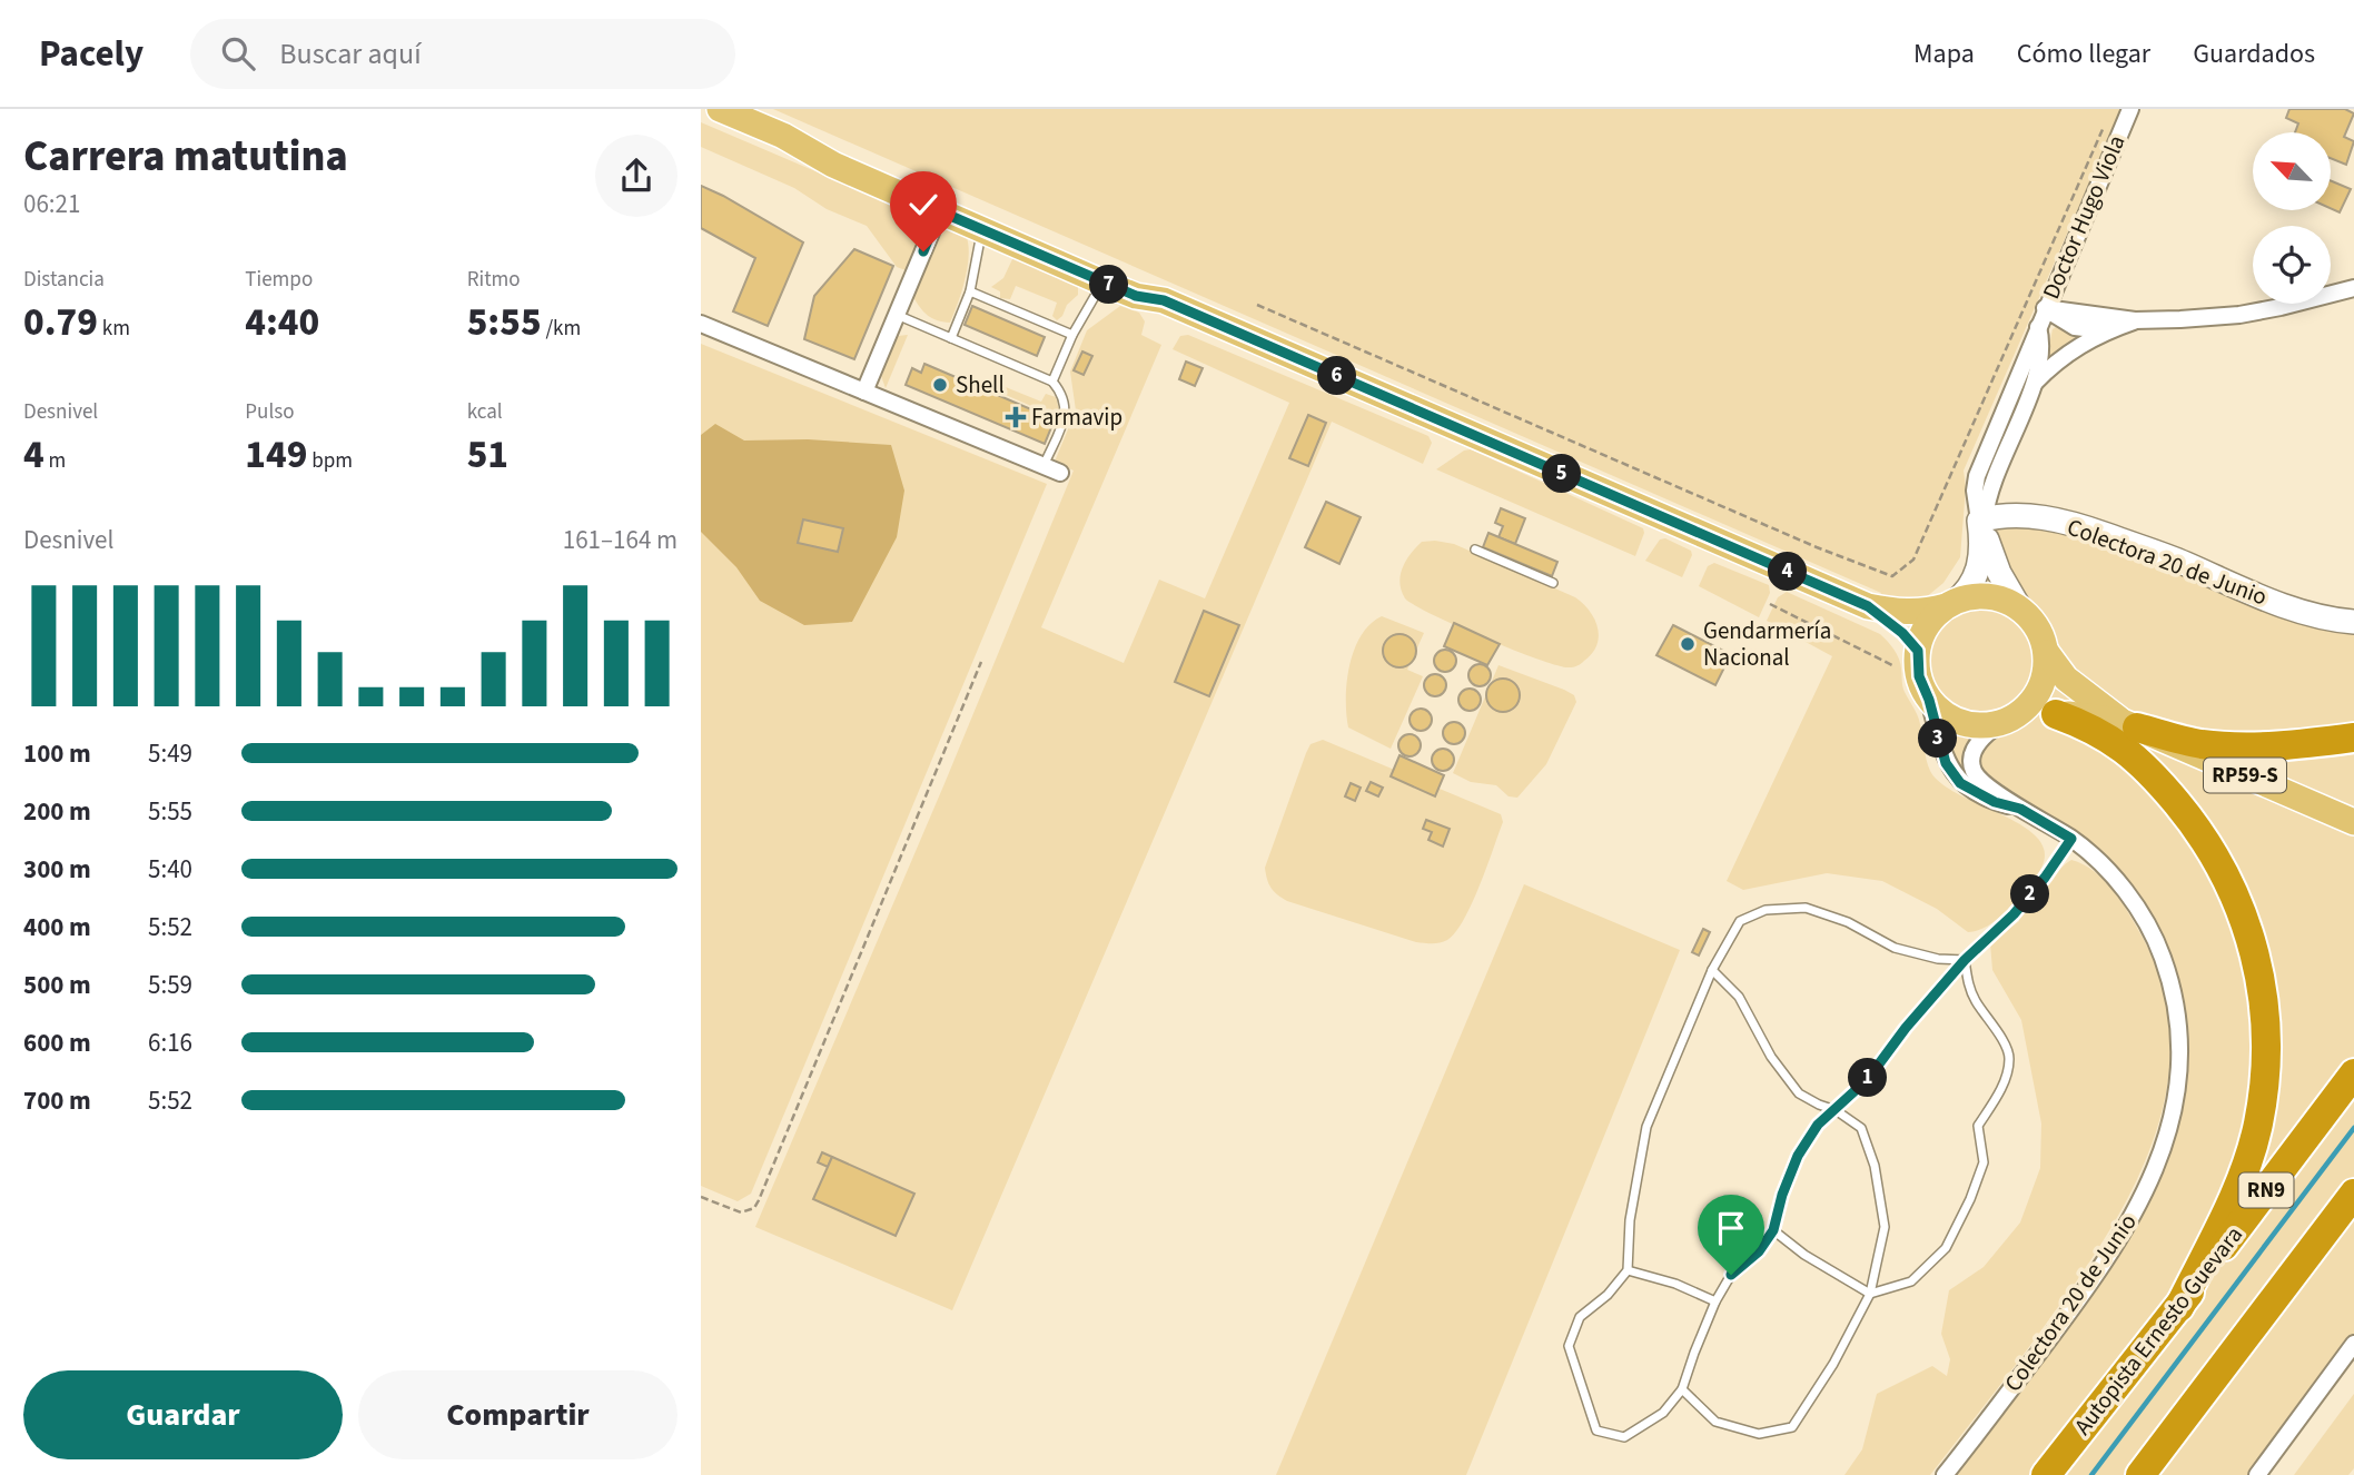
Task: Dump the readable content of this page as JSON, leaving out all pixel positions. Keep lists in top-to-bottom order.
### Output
{
  "streets": {
    "highway": ["RN9", "Autopista Ernesto Guevara"],
    "main road": ["Doctor Hugo Viola", "Colectora 20 de Junio", "RP59-S"]
  },
  "crossings": [
    ["Doctor Hugo Viola", "Colectora 20 de Junio"],
    ["Doctor Hugo Viola", "RP59-S"],
    ["Colectora 20 de Junio", "RP59-S"]
  ],
  "places": {
    "other": ["Shell", "Gendarmería Nacional"],
    "health": ["Farmavip"]
  },
  "north": "top left",
  "page": {
    "header": "Pacely",
    "search": "Buscar aquí",
    "nav": ["Mapa", "Cómo llegar", "Guardados"],
    "heading": ["Carrera matutina", "06:21"],
    "stats": [
      ["Distancia", "0.79 km"],
      ["Tiempo", "4:40"],
      ["Ritmo", "5:55 /km"],
      ["Desnivel", "4 m"],
      ["Pulso", "149 bpm"],
      ["kcal", "51"]
    ],
    "pins": [
      "7",
      "6",
      "5",
      "4",
      "3",
      "2",
      "1"
    ],
    "chart": ["Desnivel", "161–164 m"],
    "list": [
      {
        "name": "100 m",
        "note": "5:49"
      },
      {
        "name": "200 m",
        "note": "5:55"
      },
      {
        "name": "300 m",
        "note": "5:40"
      },
      {
        "name": "400 m",
        "note": "5:52"
      },
      {
        "name": "500 m",
        "note": "5:59"
      },
      {
        "name": "600 m",
        "note": "6:16"
      },
      {
        "name": "700 m",
        "note": "5:52"
      }
    ],
    "buttons": ["Guardar", "Compartir"]
  }
}
